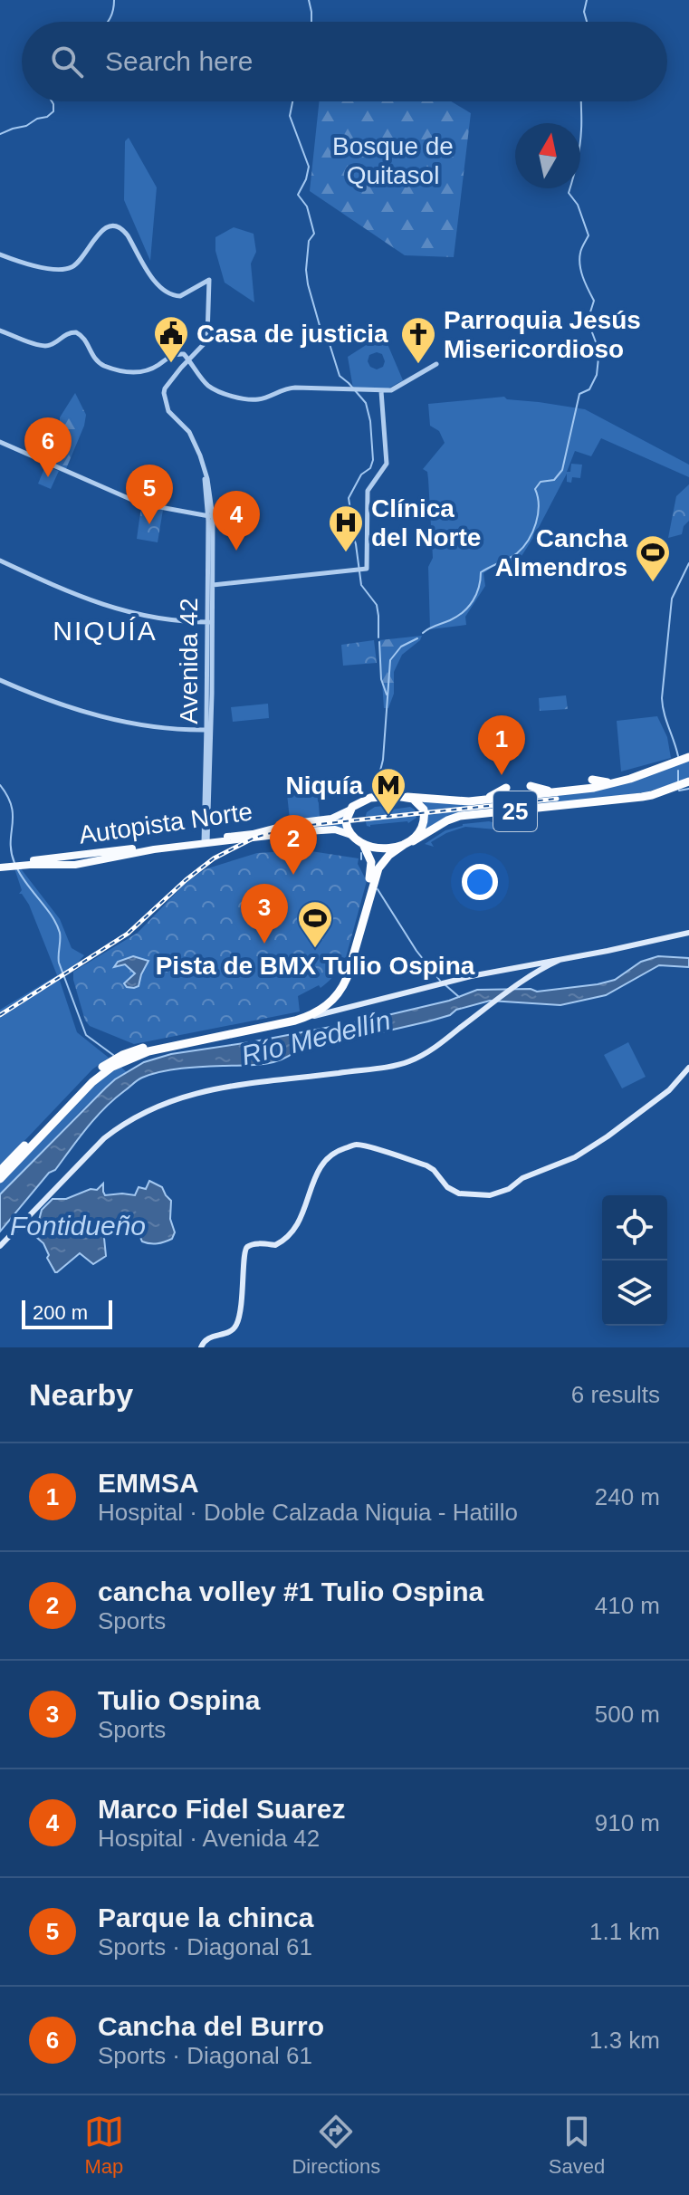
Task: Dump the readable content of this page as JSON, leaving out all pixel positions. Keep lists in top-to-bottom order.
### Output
{
  "streets": {
    "highway": ["25"],
    "main road": ["Autopista Norte"],
    "street": ["Avenida 42"]
  },
  "crossings": [
    ["Avenida 42", "Autopista Norte"],
    ["25", "Autopista Norte"]
  ],
  "districts": ["NIQUÍA"],
  "water": ["Río Medellín", "Fontidueño"],
  "parks": ["Bosque de Quitasol"],
  "places": {
    "public building": ["Casa de justicia"],
    "church": ["Parroquia Jesús Misericordioso"],
    "hospital": ["Clínica del Norte"],
    "sports": ["Cancha Almendros", "Pista de BMX Tulio Ospina"],
    "metro station": ["Niquía"]
  },
  "scale_bar": "200 m",
  "north": "top",
  "page": {
    "search": "Search here",
    "pins": [
      "6",
      "5",
      "4",
      "1",
      "2",
      "3"
    ],
    "scale": "200 m",
    "heading": ["Nearby", "6 results"],
    "list": [
      {
        "mark": "1",
        "name": "EMMSA",
        "note": "Hospital · Doble Calzada Niquia - Hatillo",
        "value": "240 m"
      },
      {
        "mark": "2",
        "name": "cancha volley #1 Tulio Ospina",
        "note": "Sports",
        "value": "410 m"
      },
      {
        "mark": "3",
        "name": "Tulio Ospina",
        "note": "Sports",
        "value": "500 m"
      },
      {
        "mark": "4",
        "name": "Marco Fidel Suarez",
        "note": "Hospital · Avenida 42",
        "value": "910 m"
      },
      {
        "mark": "5",
        "name": "Parque la chinca",
        "note": "Sports · Diagonal 61",
        "value": "1.1 km"
      },
      {
        "mark": "6",
        "name": "Cancha del Burro",
        "note": "Sports · Diagonal 61",
        "value": "1.3 km"
      }
    ],
    "nav": ["Map", "Directions", "Saved"]
  }
}
